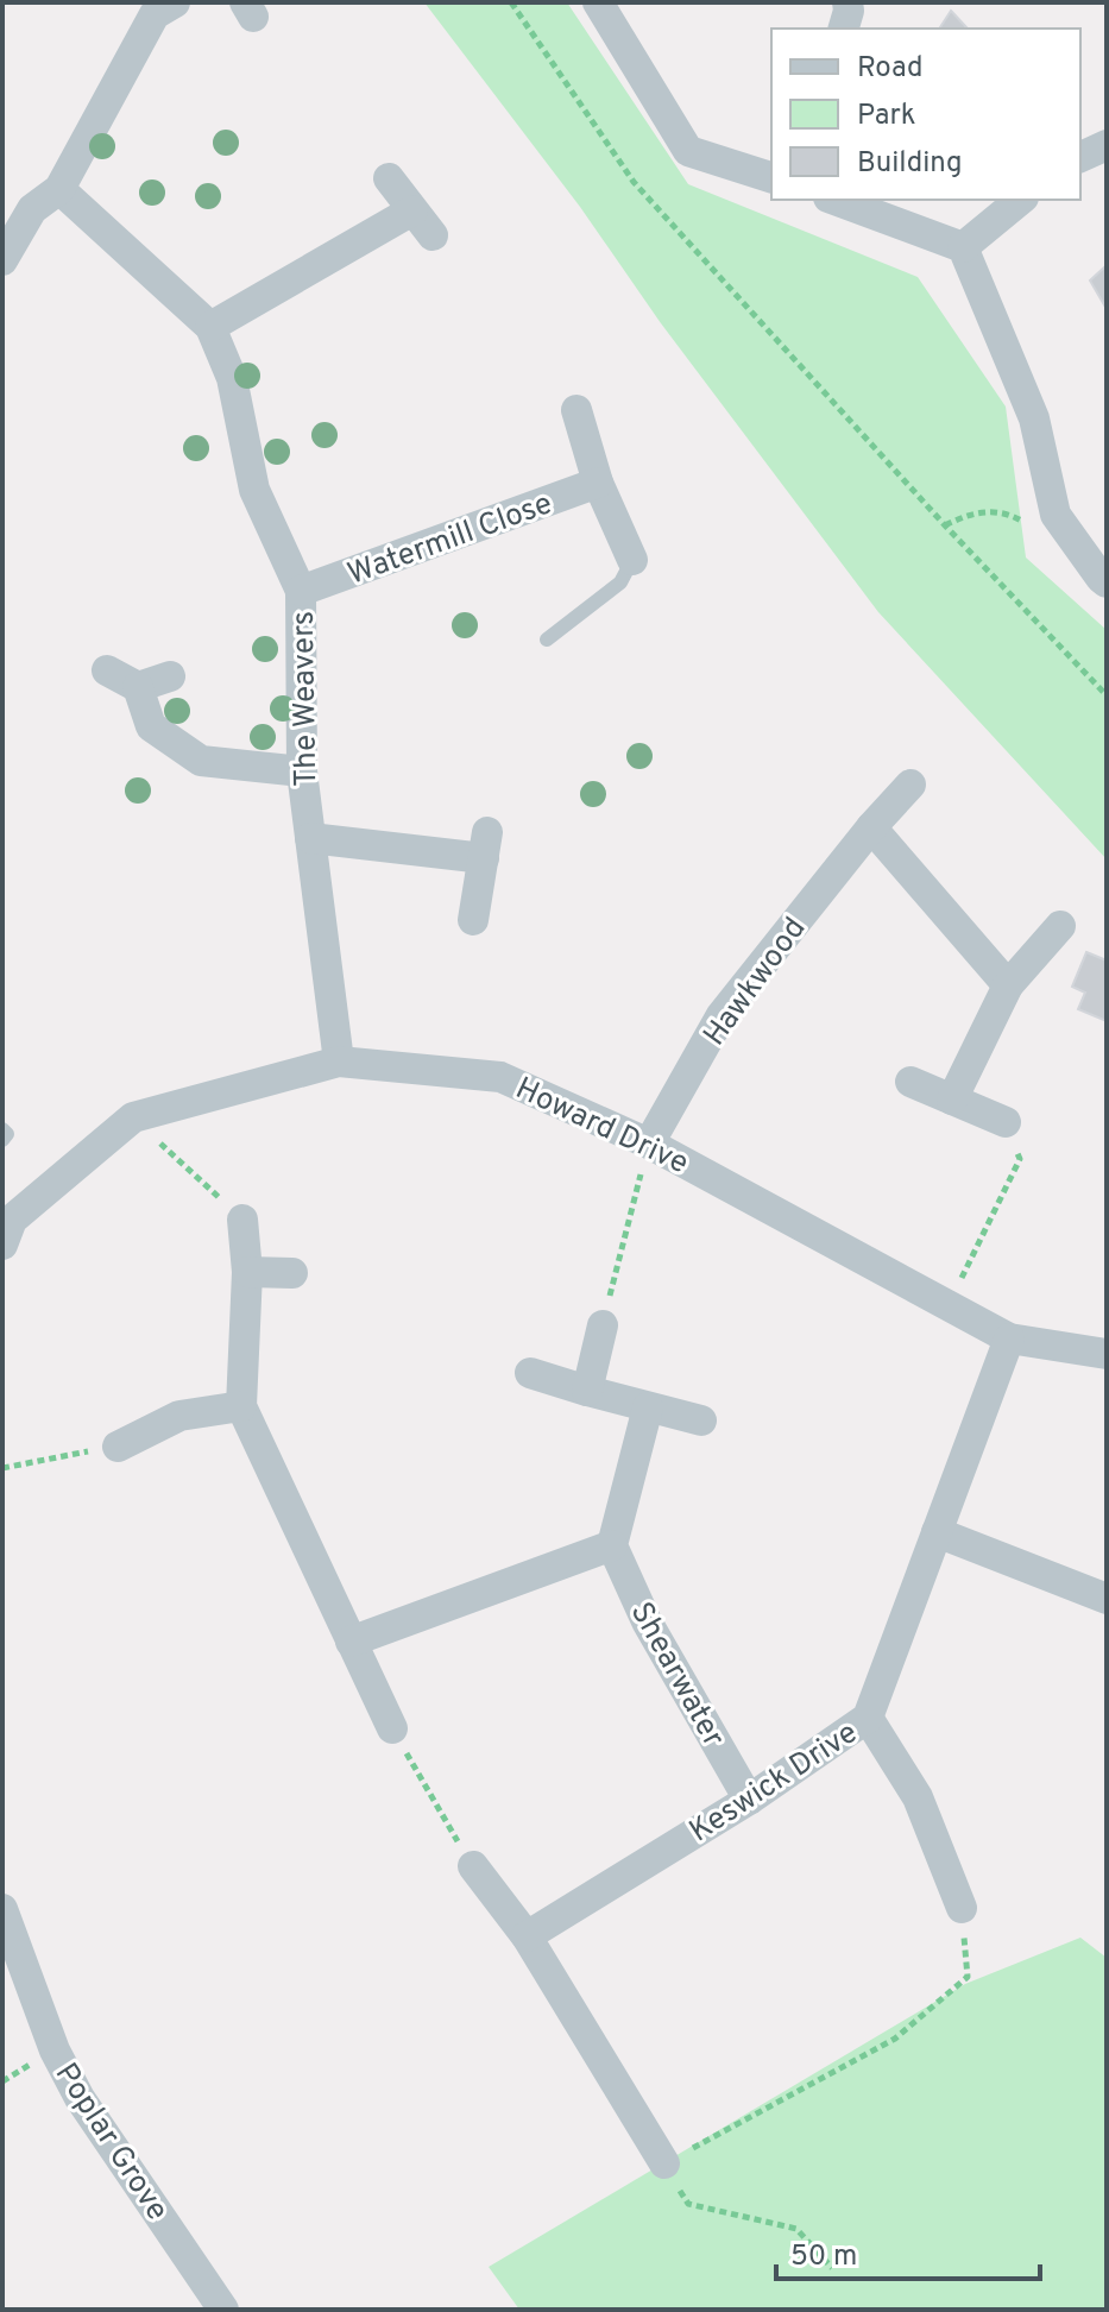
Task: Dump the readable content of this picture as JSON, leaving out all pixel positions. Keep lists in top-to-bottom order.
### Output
{
  "streets": {
    "street": [
      "Watermill Close",
      "The Weavers",
      "Hawkwood",
      "Howard Drive",
      "Shearwater",
      "Keswick Drive",
      "Poplar Grove"
    ]
  },
  "crossings": [
    ["Watermill Close", "The Weavers"],
    ["The Weavers", "Howard Drive"],
    ["Hawkwood", "Howard Drive"],
    ["Howard Drive", "Keswick Drive"],
    ["Shearwater", "Keswick Drive"]
  ],
  "legend": ["Road", "Park", "Building"],
  "scale_bar": "50 m"
}
